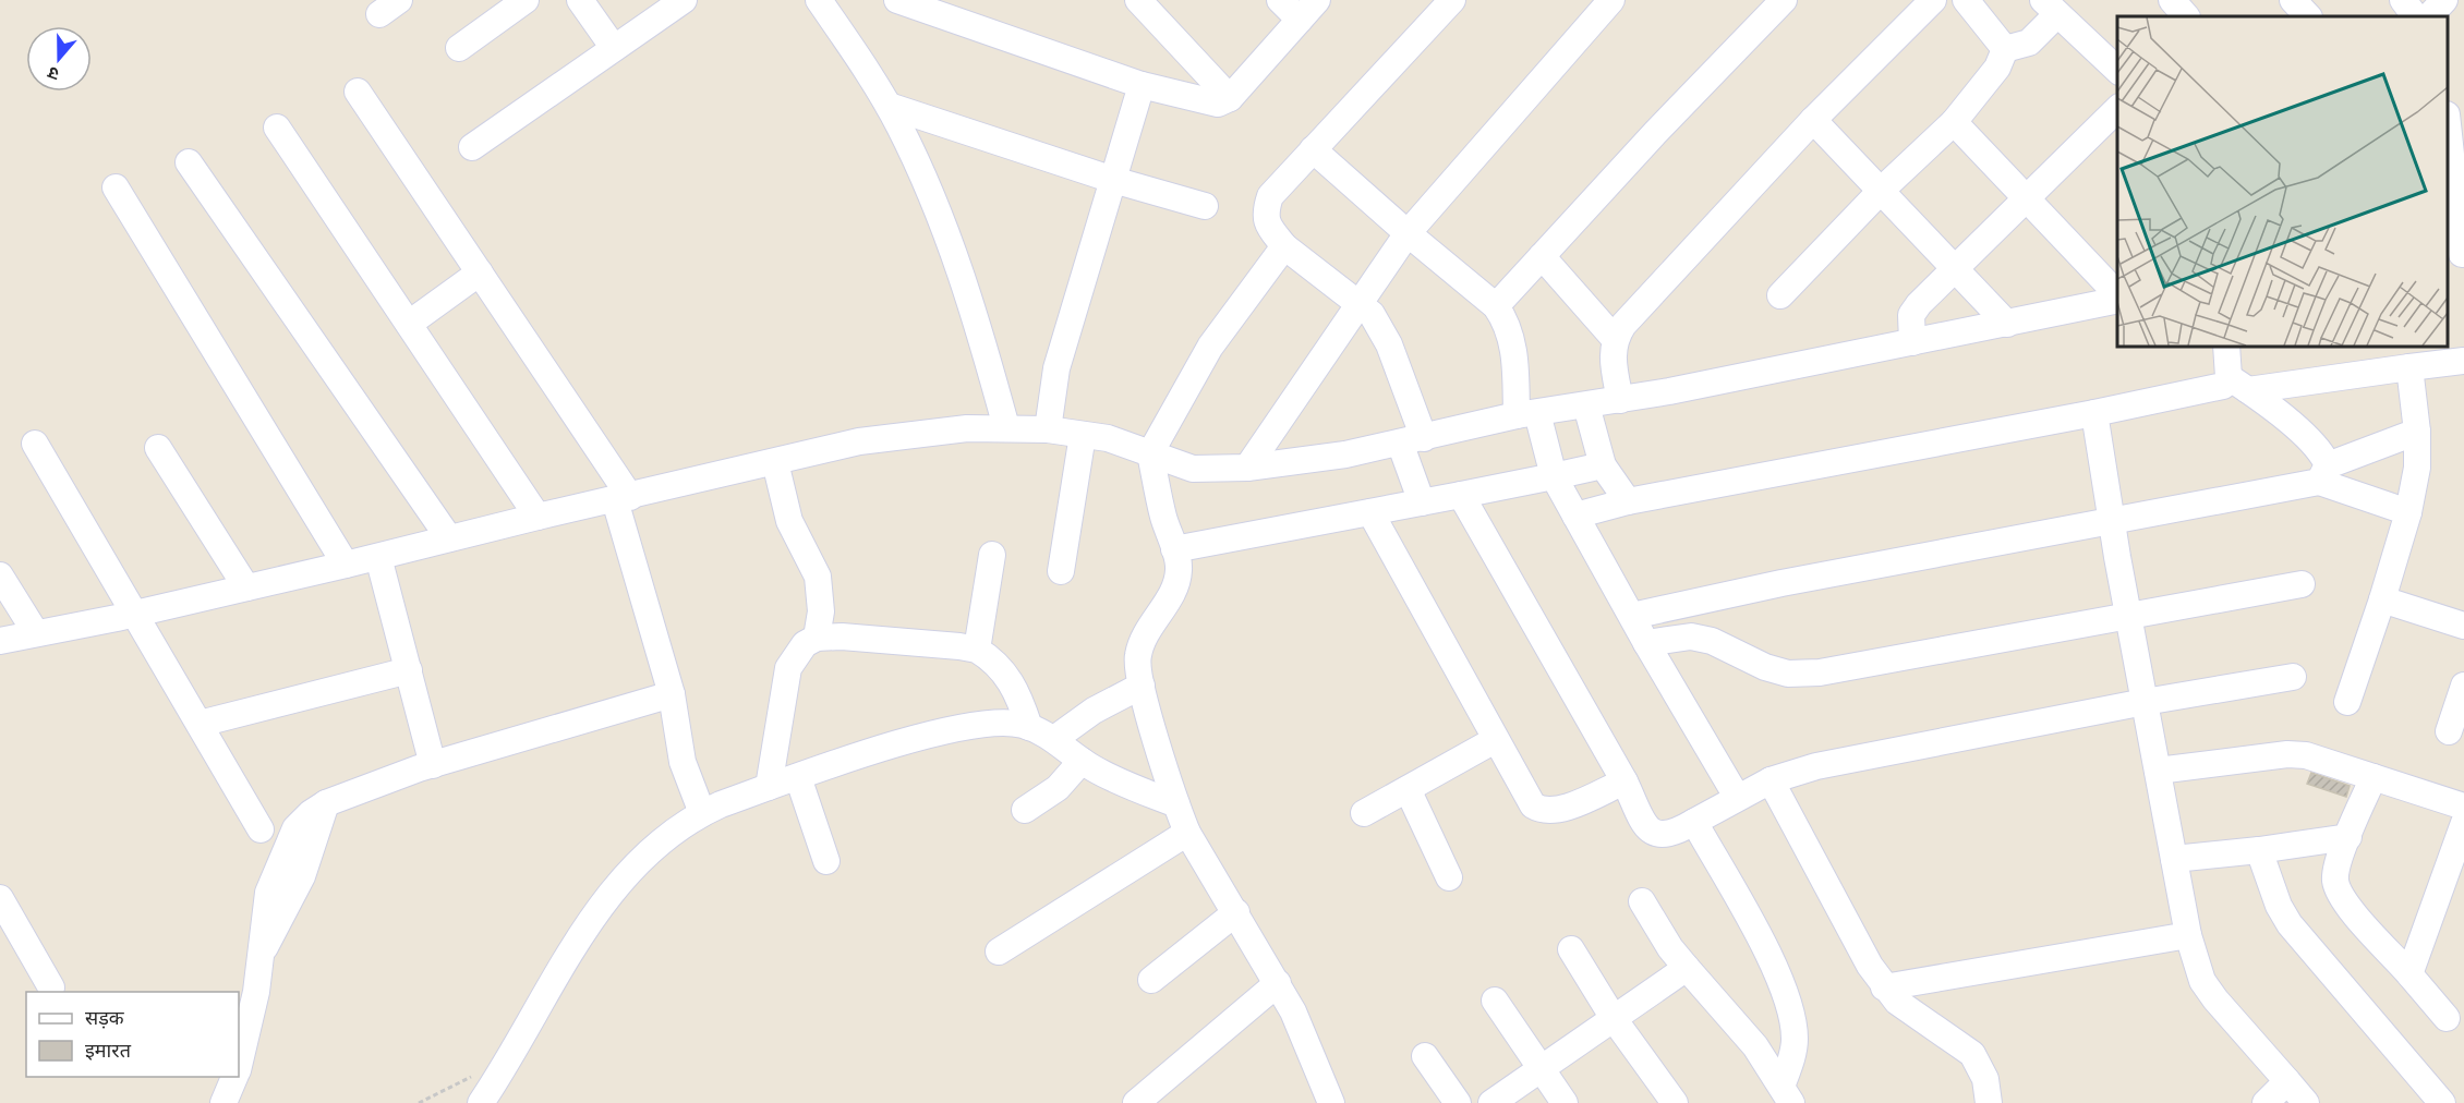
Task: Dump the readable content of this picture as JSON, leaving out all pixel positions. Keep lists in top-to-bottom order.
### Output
{
  "legend": ["सड़क", "इमारत"],
  "north": "bottom"
}
